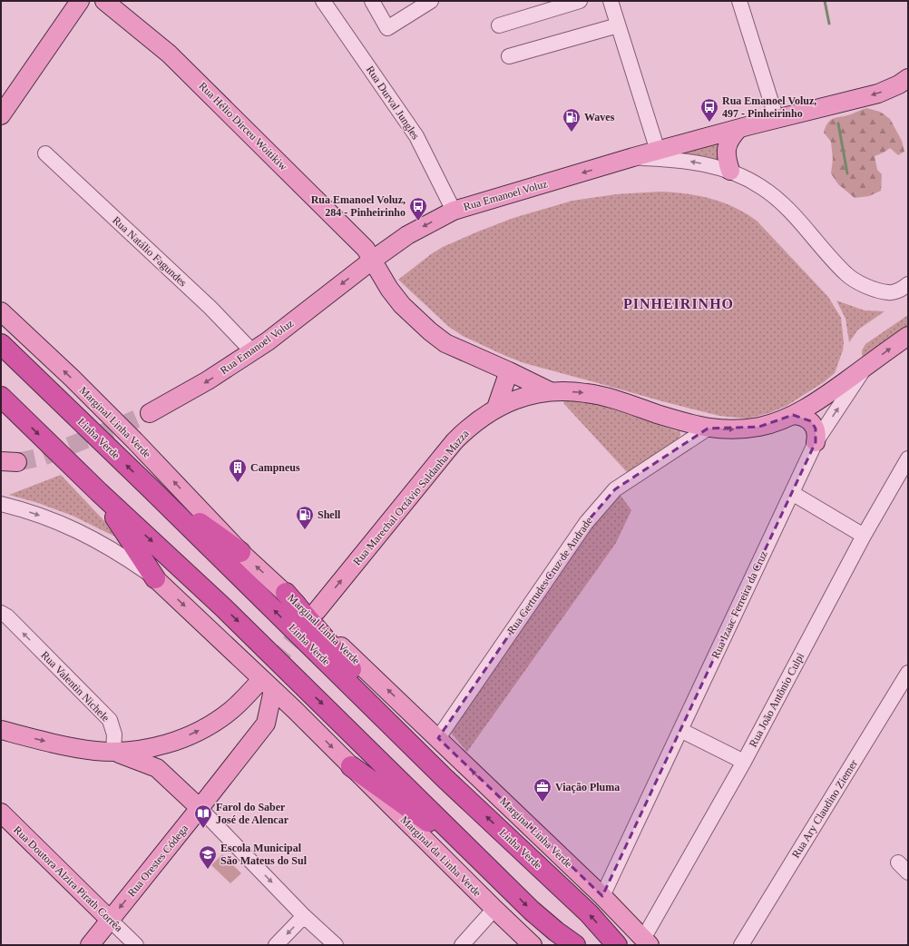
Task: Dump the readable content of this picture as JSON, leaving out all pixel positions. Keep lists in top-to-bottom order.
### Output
{
  "streets": {
    "highway": ["Linha Verde"],
    "main road": [
      "Rua Hélio Dirceu Woitikiw",
      "Rua Emanoel Voluz",
      "Marginal Linha Verde",
      "Rua Marechal Octávio Saldanha Mazza",
      "Rua Izaac Ferreira da Cruz",
      "Marginal da Linha Verde",
      "Rua Orestes Códega",
      "Rua Doutora Alzira Pirath Corrêa"
    ],
    "street": [
      "Rua Durval Jungles",
      "Rua Natálio Fagundes",
      "Rua Gertrudes Cruz de Andrade",
      "Rua Valentin Nichele",
      "Rua João Antônio Culpi",
      "Rua Ary Claudino Ziemer"
    ]
  },
  "crossings": [
    ["Rua Durval Jungles", "Rua Emanoel Voluz"],
    ["Rua Hélio Dirceu Woitikiw", "Rua Emanoel Voluz"],
    ["Rua Hélio Dirceu Woitikiw", "Rua Marechal Octávio Saldanha Mazza"],
    ["Rua Emanoel Voluz", "Rua Natálio Fagundes"],
    ["Marginal Linha Verde", "Rua Gertrudes Cruz de Andrade"],
    ["Marginal Linha Verde", "Rua Izaac Ferreira da Cruz"],
    ["Marginal Linha Verde", "Rua João Antônio Culpi"],
    ["Rua Marechal Octávio Saldanha Mazza", "Rua Gertrudes Cruz de Andrade"],
    ["Rua Marechal Octávio Saldanha Mazza", "Rua Izaac Ferreira da Cruz"],
    ["Rua Orestes Códega", "Rua Doutora Alzira Pirath Corrêa"]
  ],
  "one_way": [
    "Rua Emanoel Voluz",
    "Rua Marechal Octávio Saldanha Mazza",
    "Rua Valentin Nichele",
    "Rua Orestes Códega"
  ],
  "districts": ["PINHEIRINHO"],
  "places": {
    "bus stop": ["Rua Emanoel Voluz, 497 - Pinheirinho", "Rua Emanoel Voluz, 284 - Pinheirinho"],
    "fuel station": ["Waves", "Shell"],
    "building": ["Campneus"],
    "office": ["Viação Pluma"],
    "library": ["Farol do Saber José de Alencar"],
    "school or university": ["Escola Municipal São Mateus do Sul"]
  }
}
